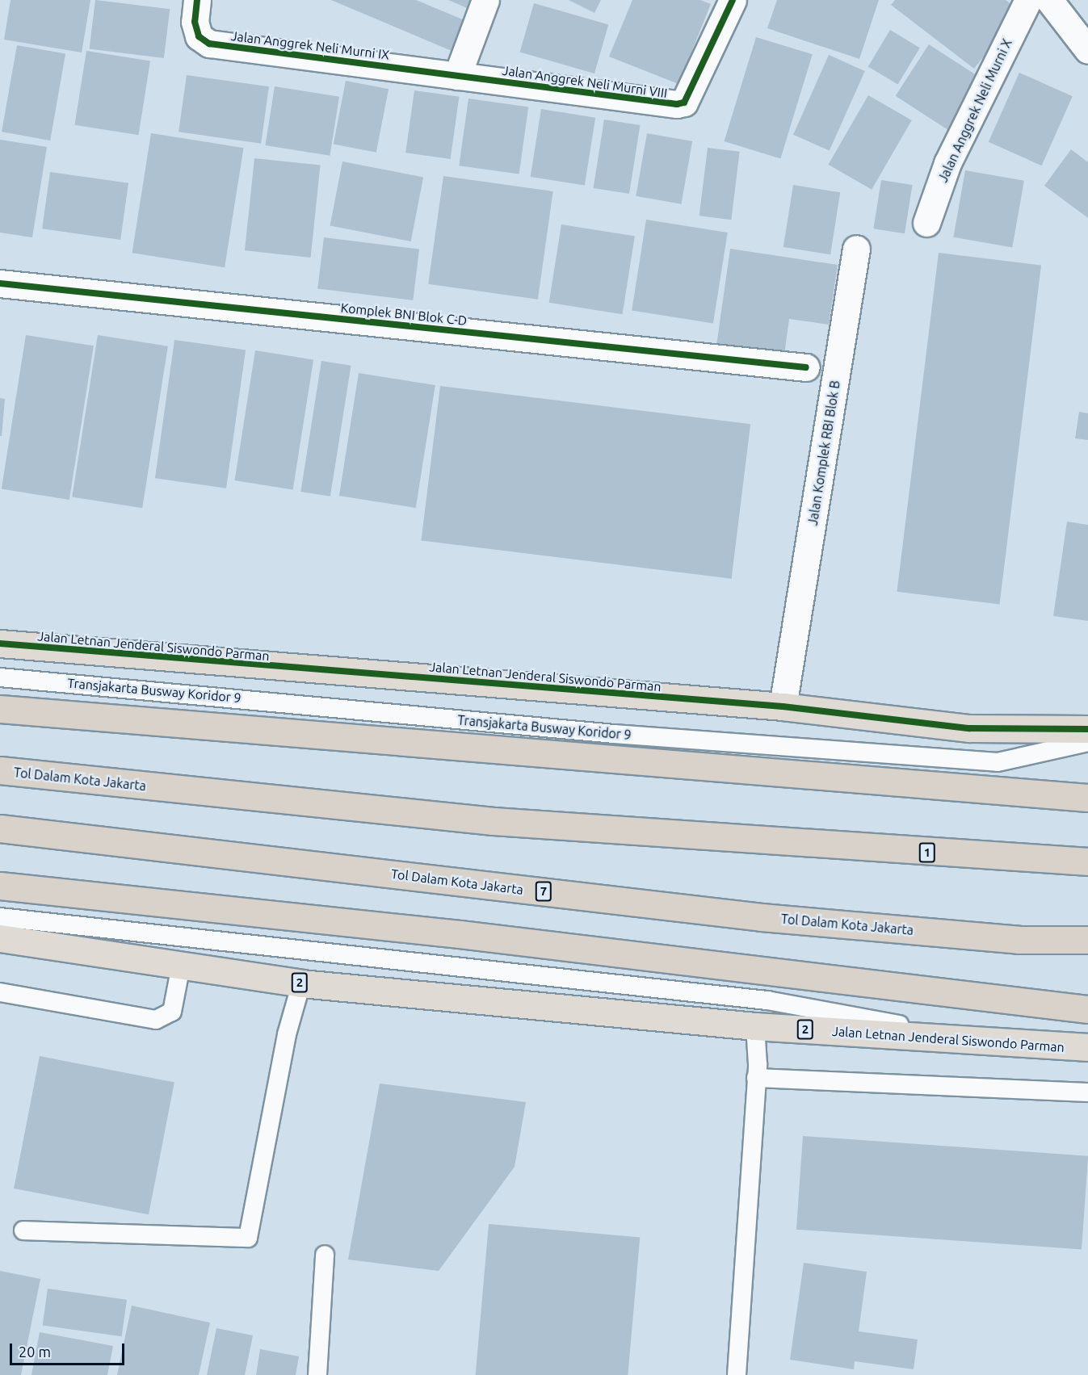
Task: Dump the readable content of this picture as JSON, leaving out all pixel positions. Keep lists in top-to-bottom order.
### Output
{
  "streets": {
    "highway": [
      "Jalan Letnan Jenderal Siswondo Parman",
      "Tol Dalam Kota Jakarta",
      "1",
      "7",
      "2"
    ],
    "street": [
      "Jalan Anggrek Neli Murni IX",
      "Jalan Anggrek Neli Murni VIII",
      "Jalan Anggrek Neli Murni X",
      "Komplek BNI Blok C-D",
      "Jalan Komplek RBI Blok B"
    ],
    "lane": ["Transjakarta Busway Koridor 9"]
  },
  "crossings": [
    ["Jalan Anggrek Neli Murni IX", "Jalan Anggrek Neli Murni VIII"],
    ["Jalan Komplek RBI Blok B", "Jalan Letnan Jenderal Siswondo Parman"]
  ],
  "scale_bar": "20 m"
}
